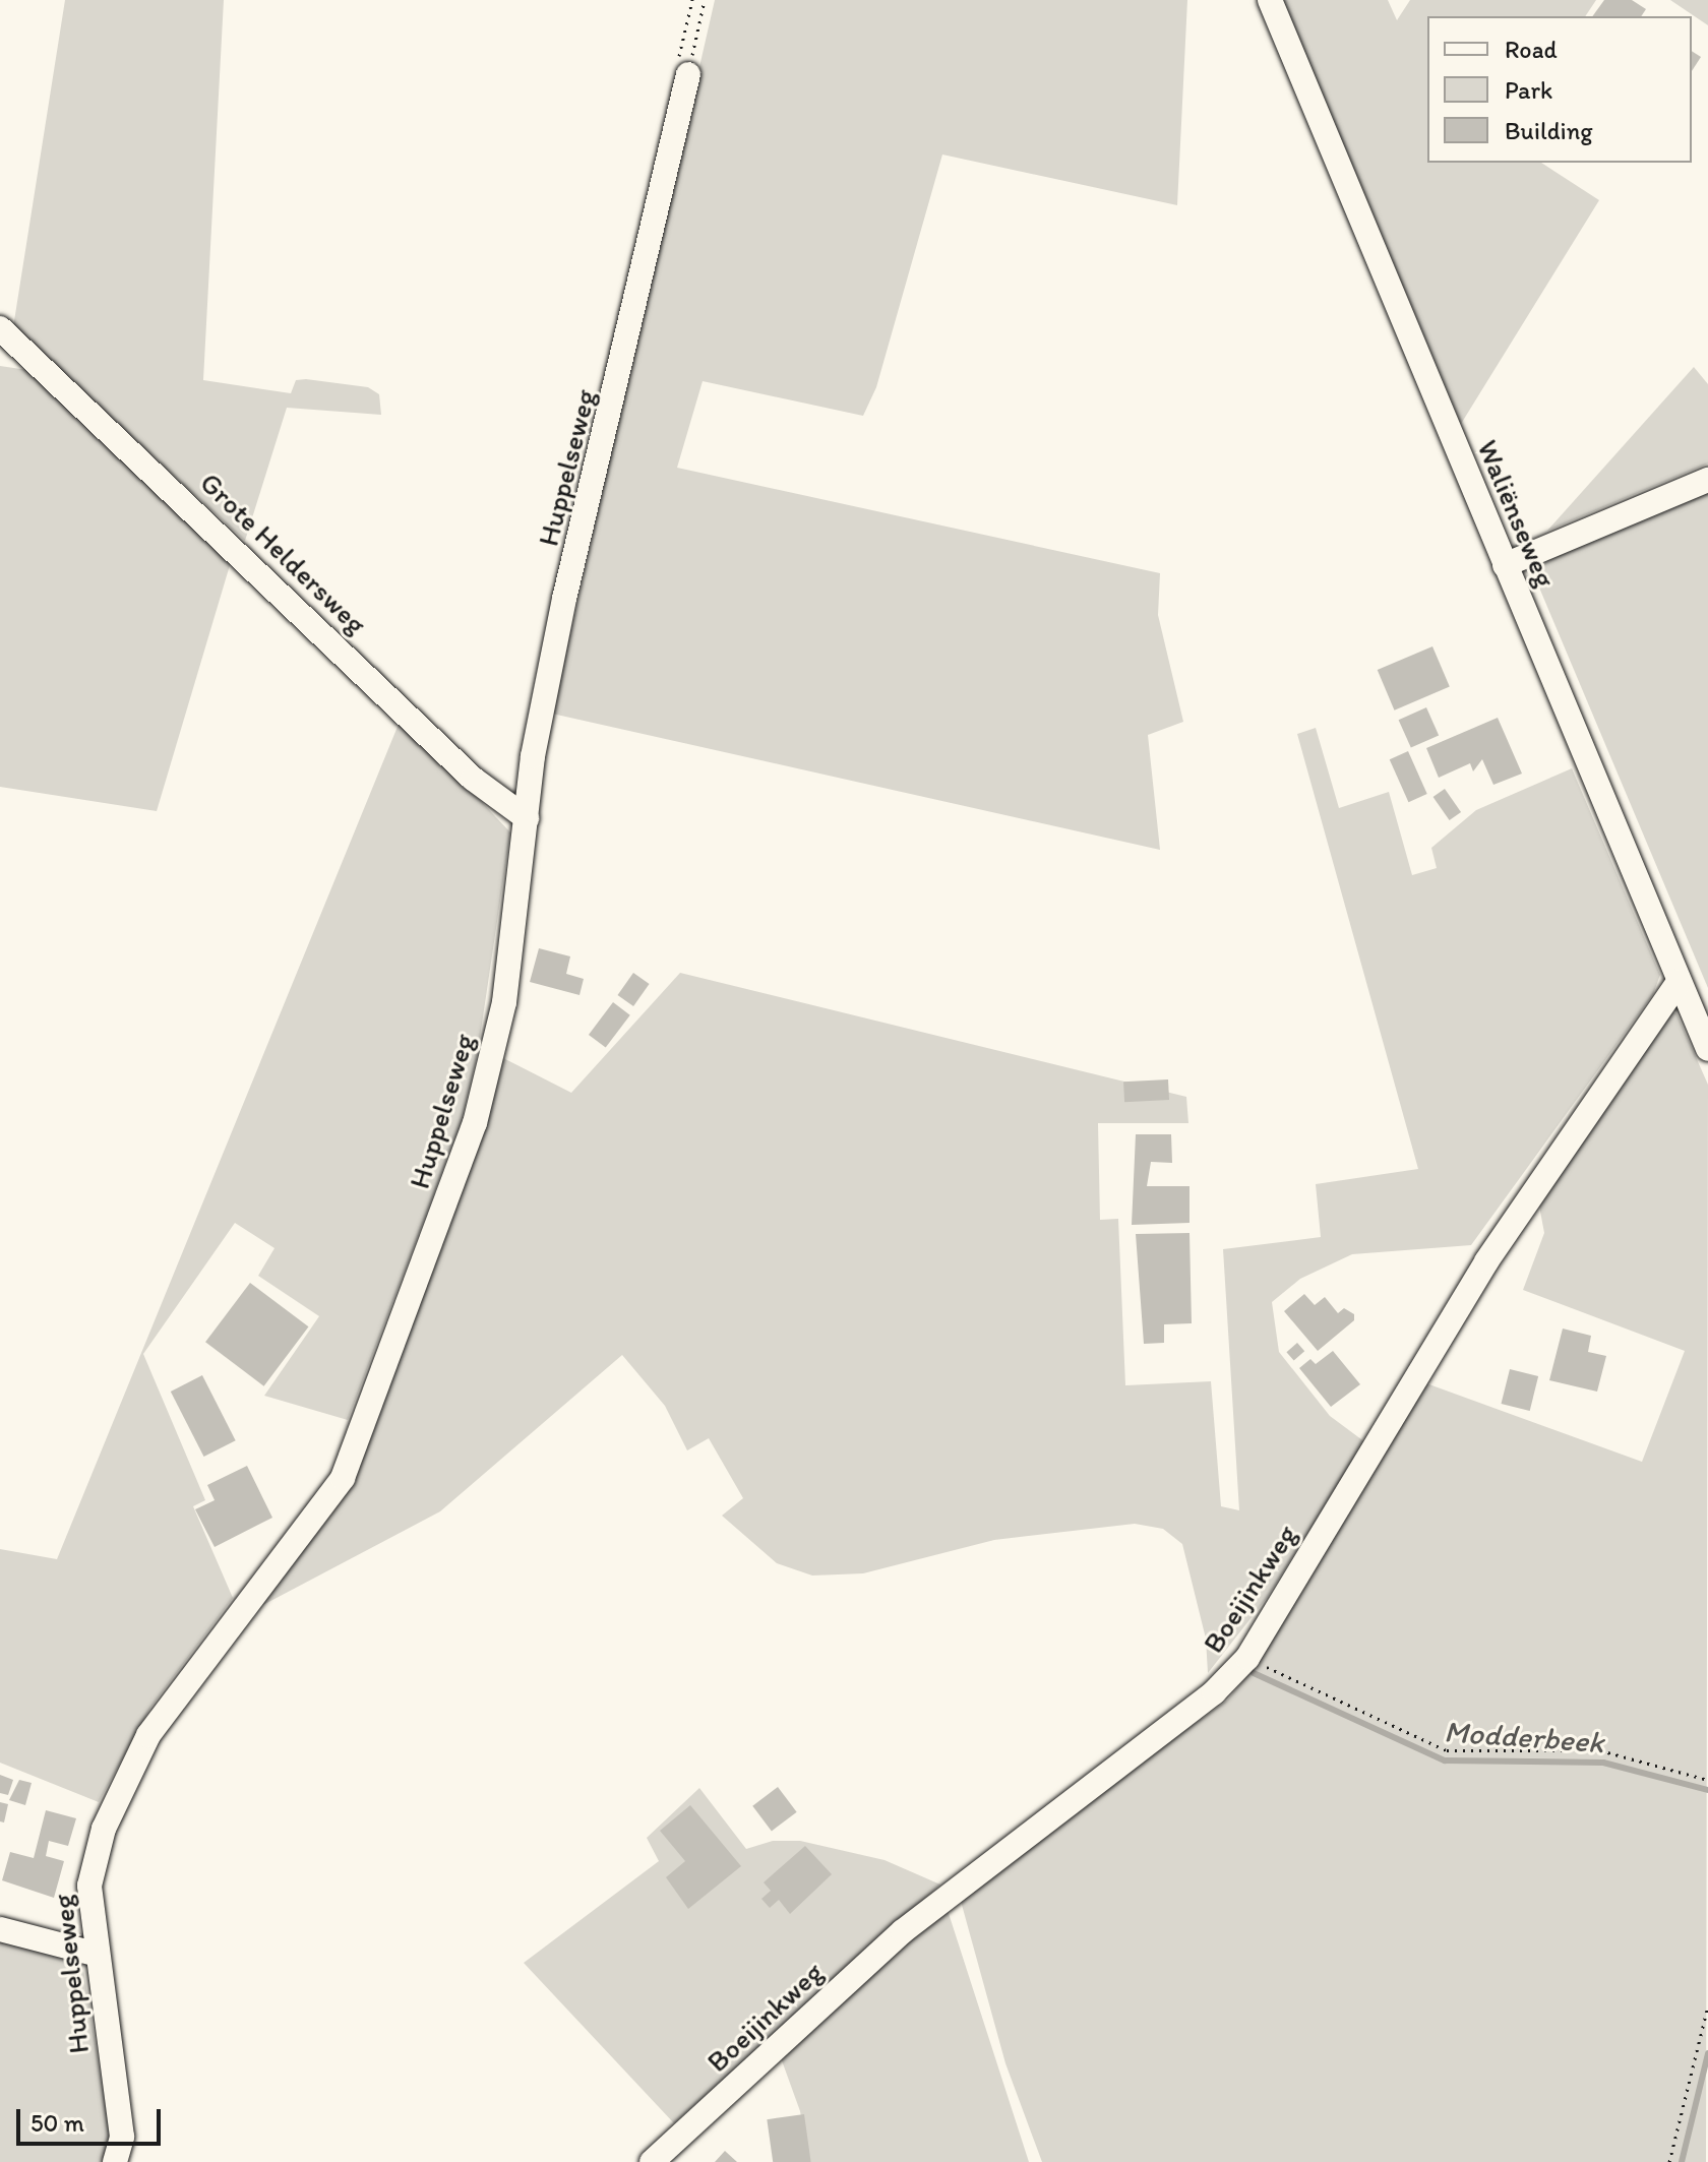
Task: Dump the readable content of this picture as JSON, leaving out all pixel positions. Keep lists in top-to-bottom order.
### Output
{
  "streets": {
    "street": [
      "Huppelseweg",
      "Waliënseweg",
      "Grote Heldersweg",
      "Boeijinkweg"
    ]
  },
  "crossings": [
    ["Huppelseweg", "Grote Heldersweg"],
    ["Waliënseweg", "Boeijinkweg"]
  ],
  "water": ["Modderbeek"],
  "legend": ["Road", "Park", "Building"],
  "scale_bar": "50 m"
}
